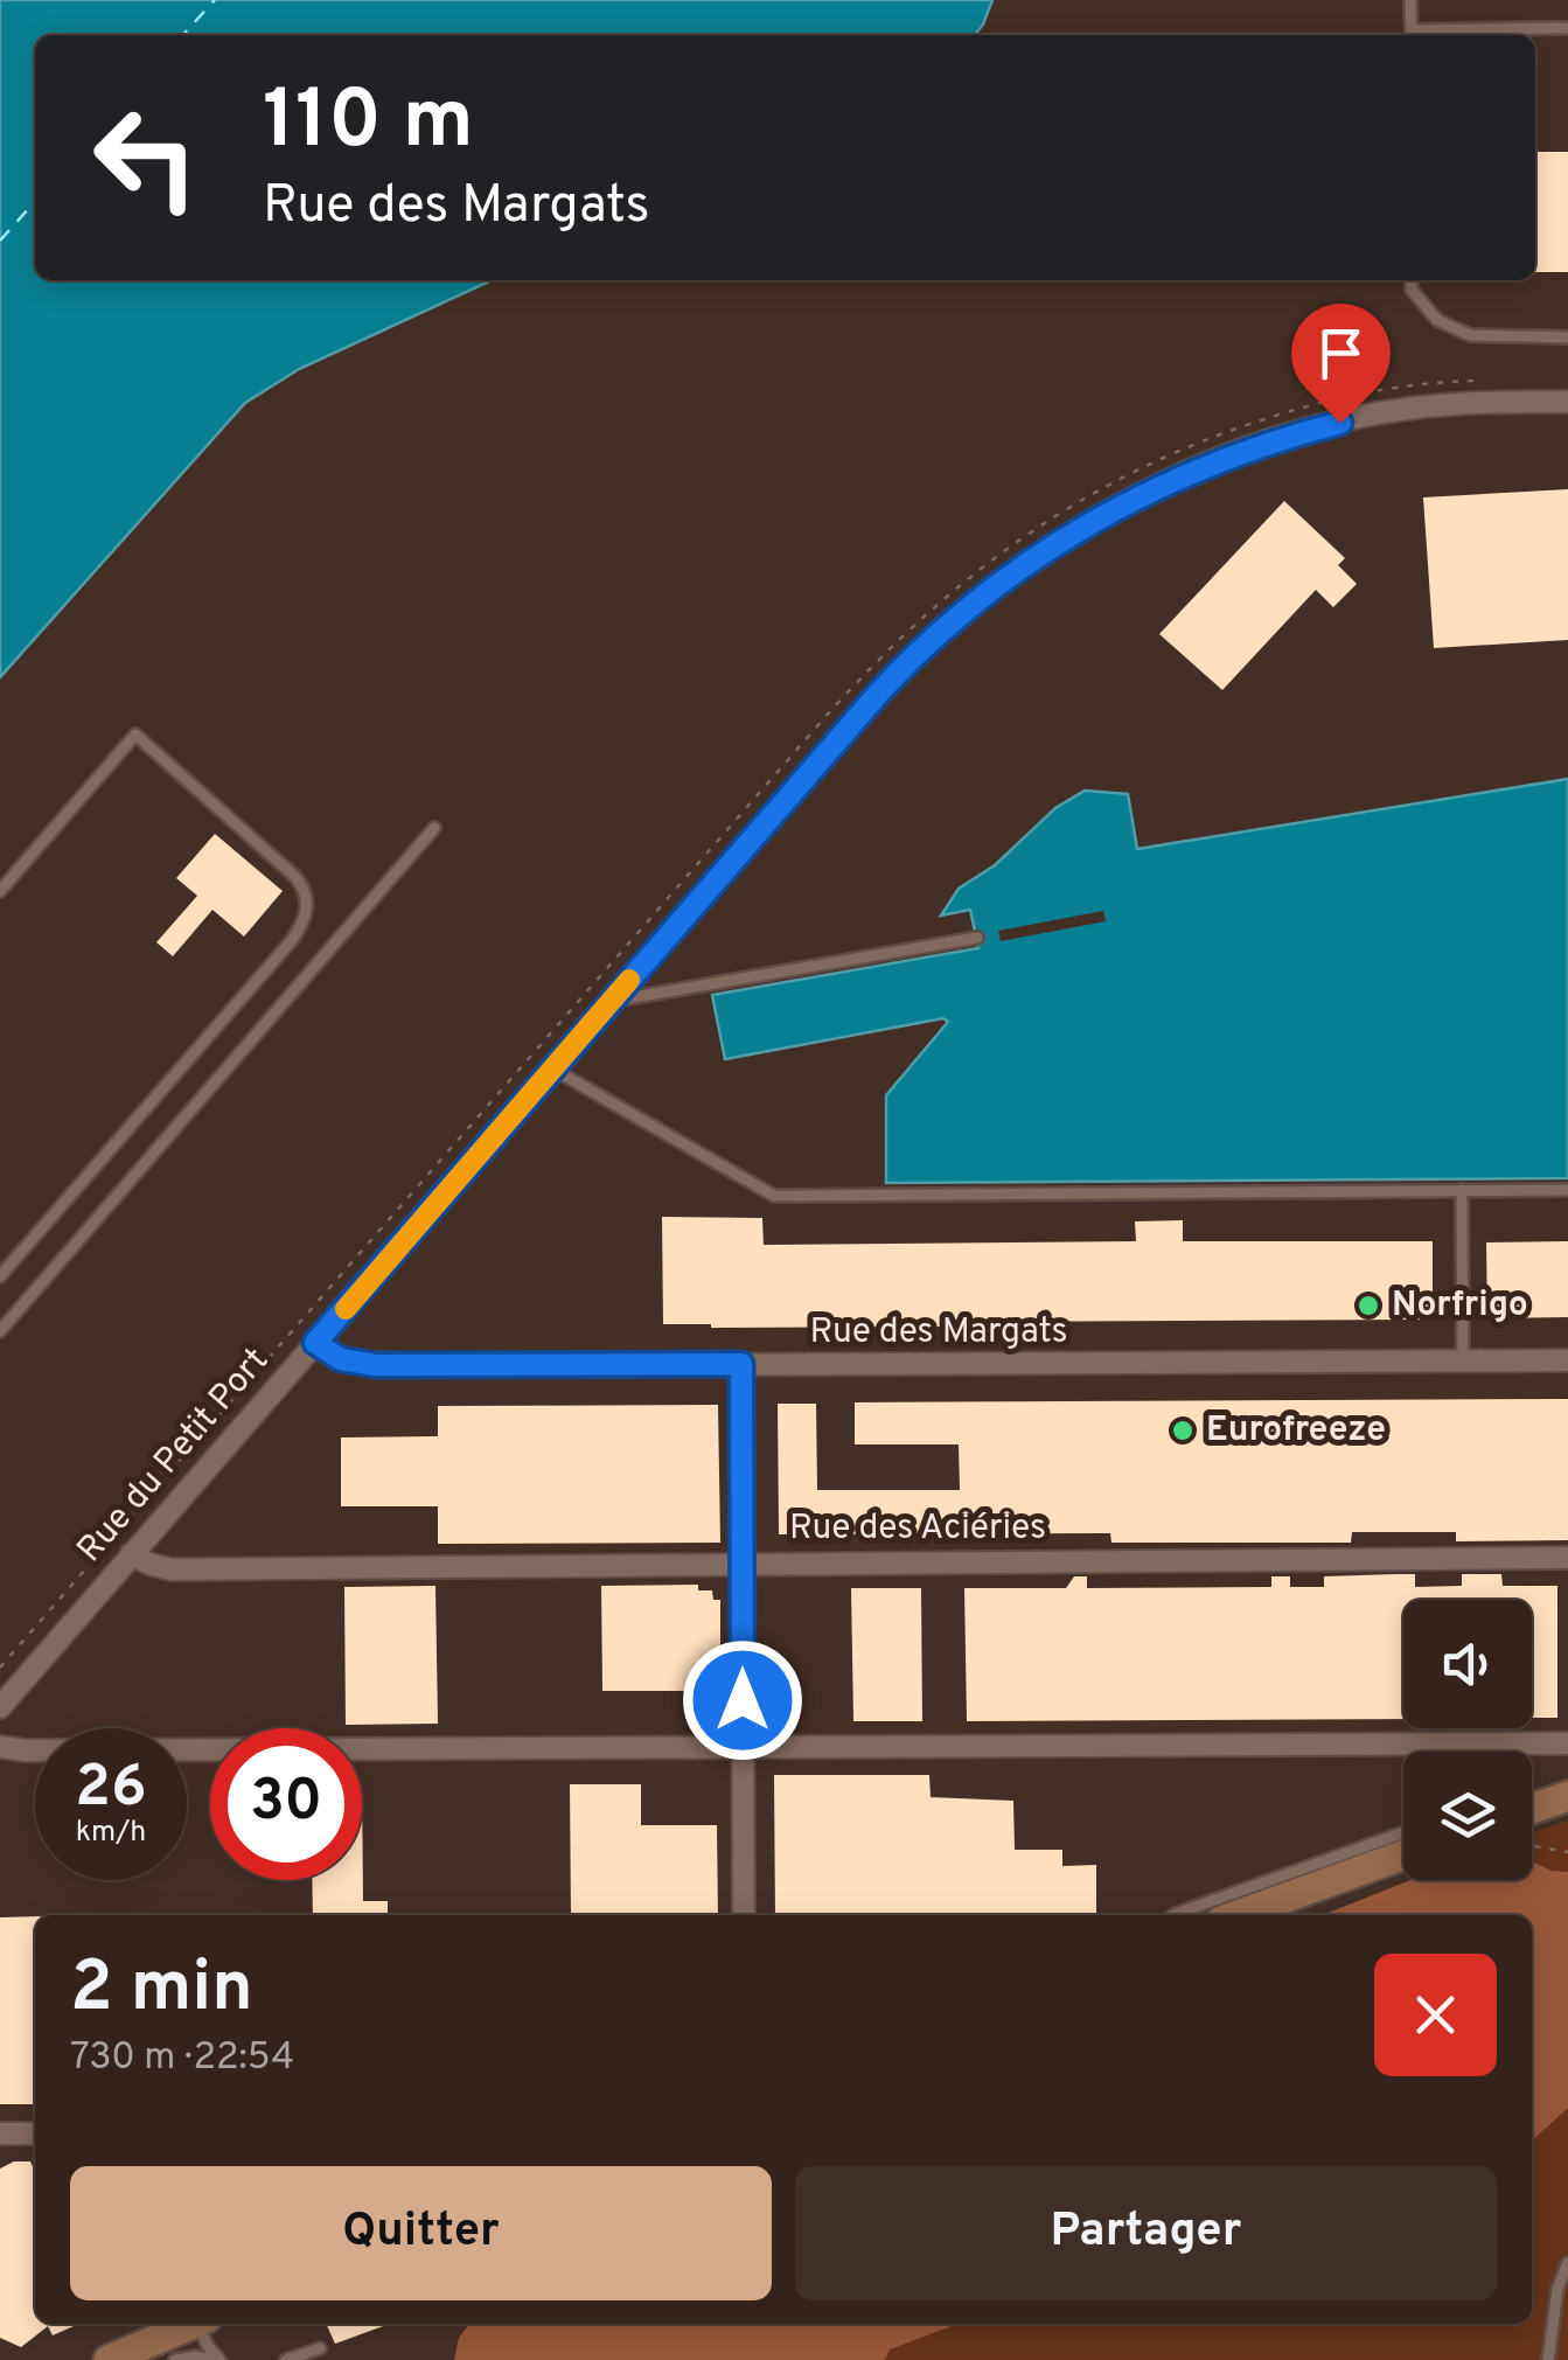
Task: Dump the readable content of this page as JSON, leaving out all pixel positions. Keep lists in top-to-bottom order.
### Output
{
  "streets": {
    "street": ["Rue des Margats", "Rue du Petit Port", "Rue des Aciéries"]
  },
  "crossings": [
    ["Rue des Margats", "Rue du Petit Port"],
    ["Rue du Petit Port", "Rue des Aciéries"]
  ],
  "places": ["Norfrigo", "Eurofreeze"],
  "page": {
    "turn": ["110 m", "Rue des Margats"],
    "speed": "26 km/h",
    "limit": "30",
    "heading": ["2 min", "730 m · 22:54"],
    "buttons": ["Quitter", "Partager"]
  }
}
